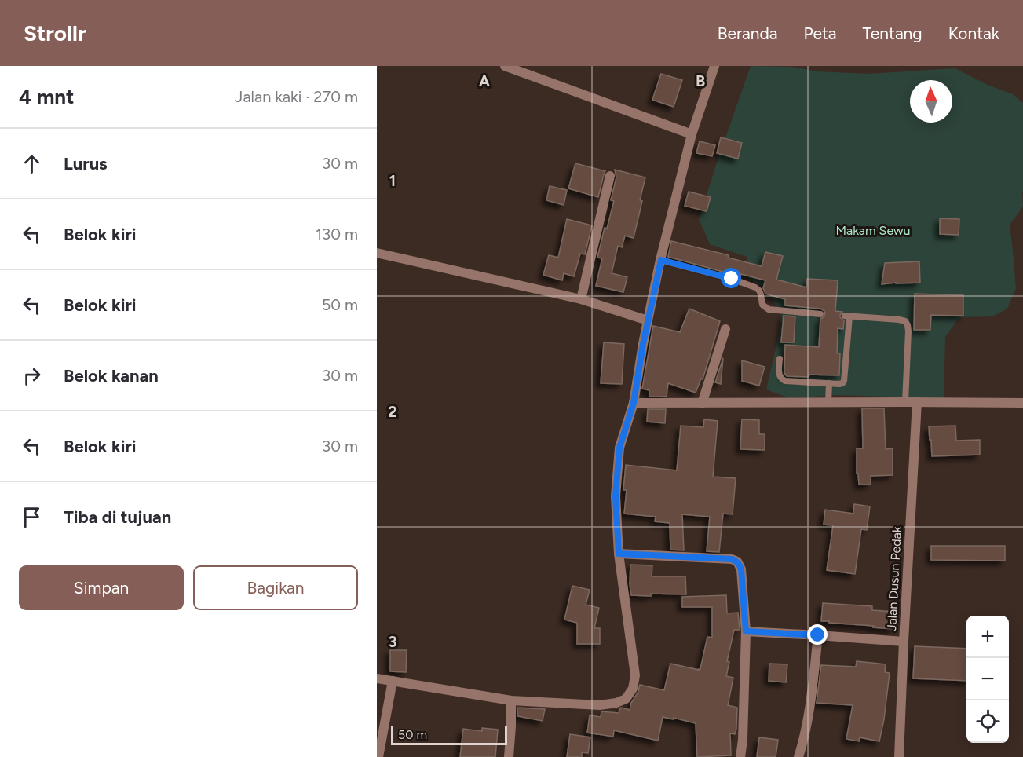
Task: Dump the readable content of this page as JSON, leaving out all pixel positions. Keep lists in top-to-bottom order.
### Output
{
  "streets": {
    "street": ["Jalan Dusun Pedak"]
  },
  "parks": ["Makam Sewu"],
  "scale_bar": "50 m",
  "north": "top",
  "page": {
    "header": "Strollr",
    "nav": [
      "Beranda",
      "Peta",
      "Tentang",
      "Kontak"
    ],
    "heading": ["4 mnt", "Jalan kaki · 270 m"],
    "list": [
      ["Lurus", "30 m"],
      ["Belok kiri", "130 m"],
      ["Belok kiri", "50 m"],
      ["Belok kanan", "30 m"],
      ["Belok kiri", "30 m"],
      "Tiba di tujuan"
    ],
    "buttons": ["Simpan", "Bagikan"],
    "map_buttons": ["+", "−"],
    "scale": "50 m"
  },
  "grid": {
    "columns": ["A", "B"],
    "rows": ["1", "2", "3"]
  }
}
